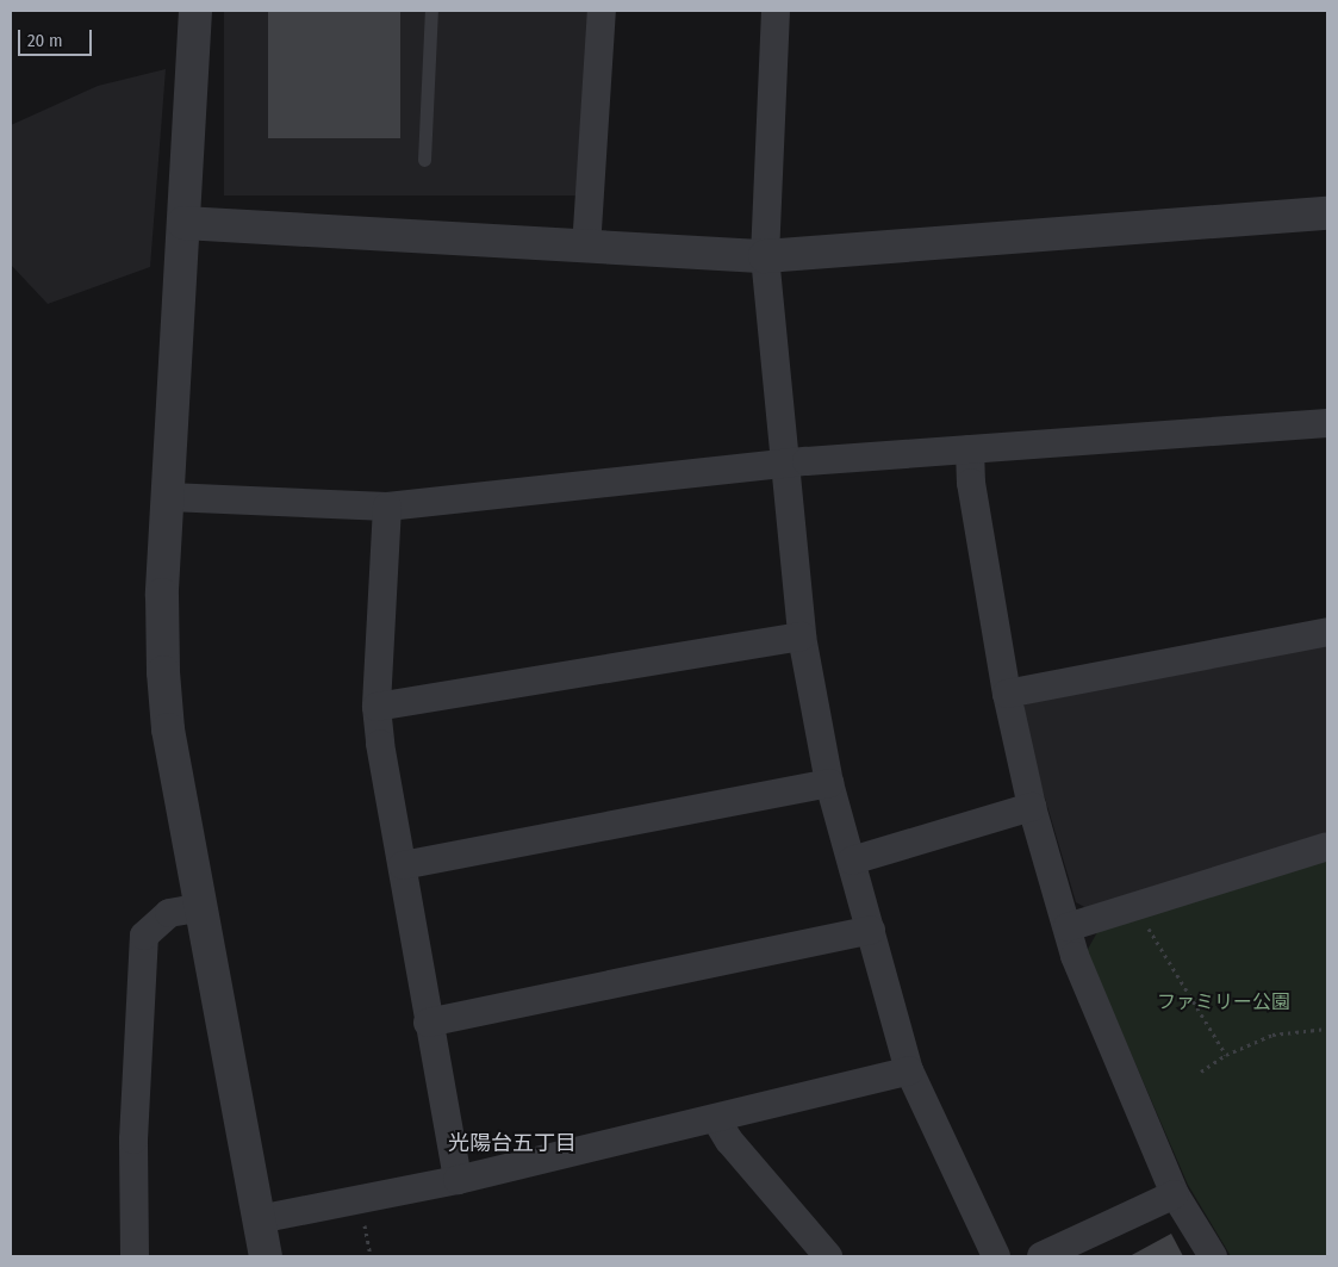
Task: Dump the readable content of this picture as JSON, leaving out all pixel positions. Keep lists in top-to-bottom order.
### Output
{
  "districts": ["光陽台五丁目"],
  "parks": ["ファミリー公園"],
  "scale_bar": "20 m"
}
